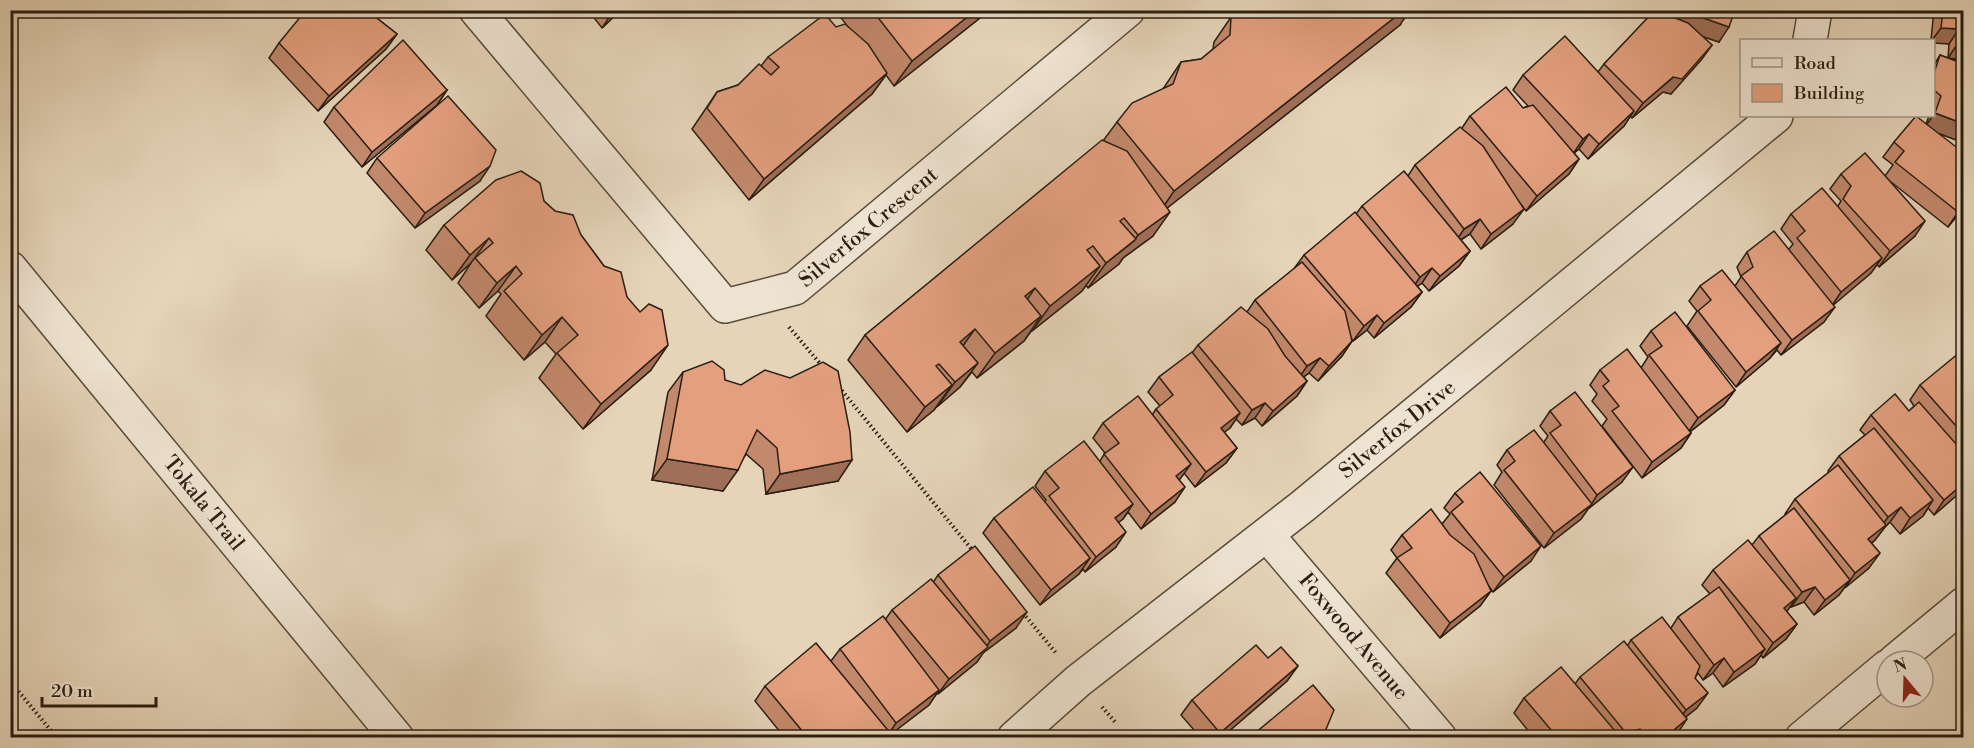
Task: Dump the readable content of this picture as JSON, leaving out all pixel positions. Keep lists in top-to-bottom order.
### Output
{
  "streets": {
    "street": [
      "Silverfox Crescent",
      "Silverfox Drive",
      "Tokala Trail",
      "Foxwood Avenue"
    ]
  },
  "crossings": [
    ["Silverfox Drive", "Foxwood Avenue"]
  ],
  "legend": ["Road", "Building"],
  "scale_bar": "20 m",
  "north": "top"
}
